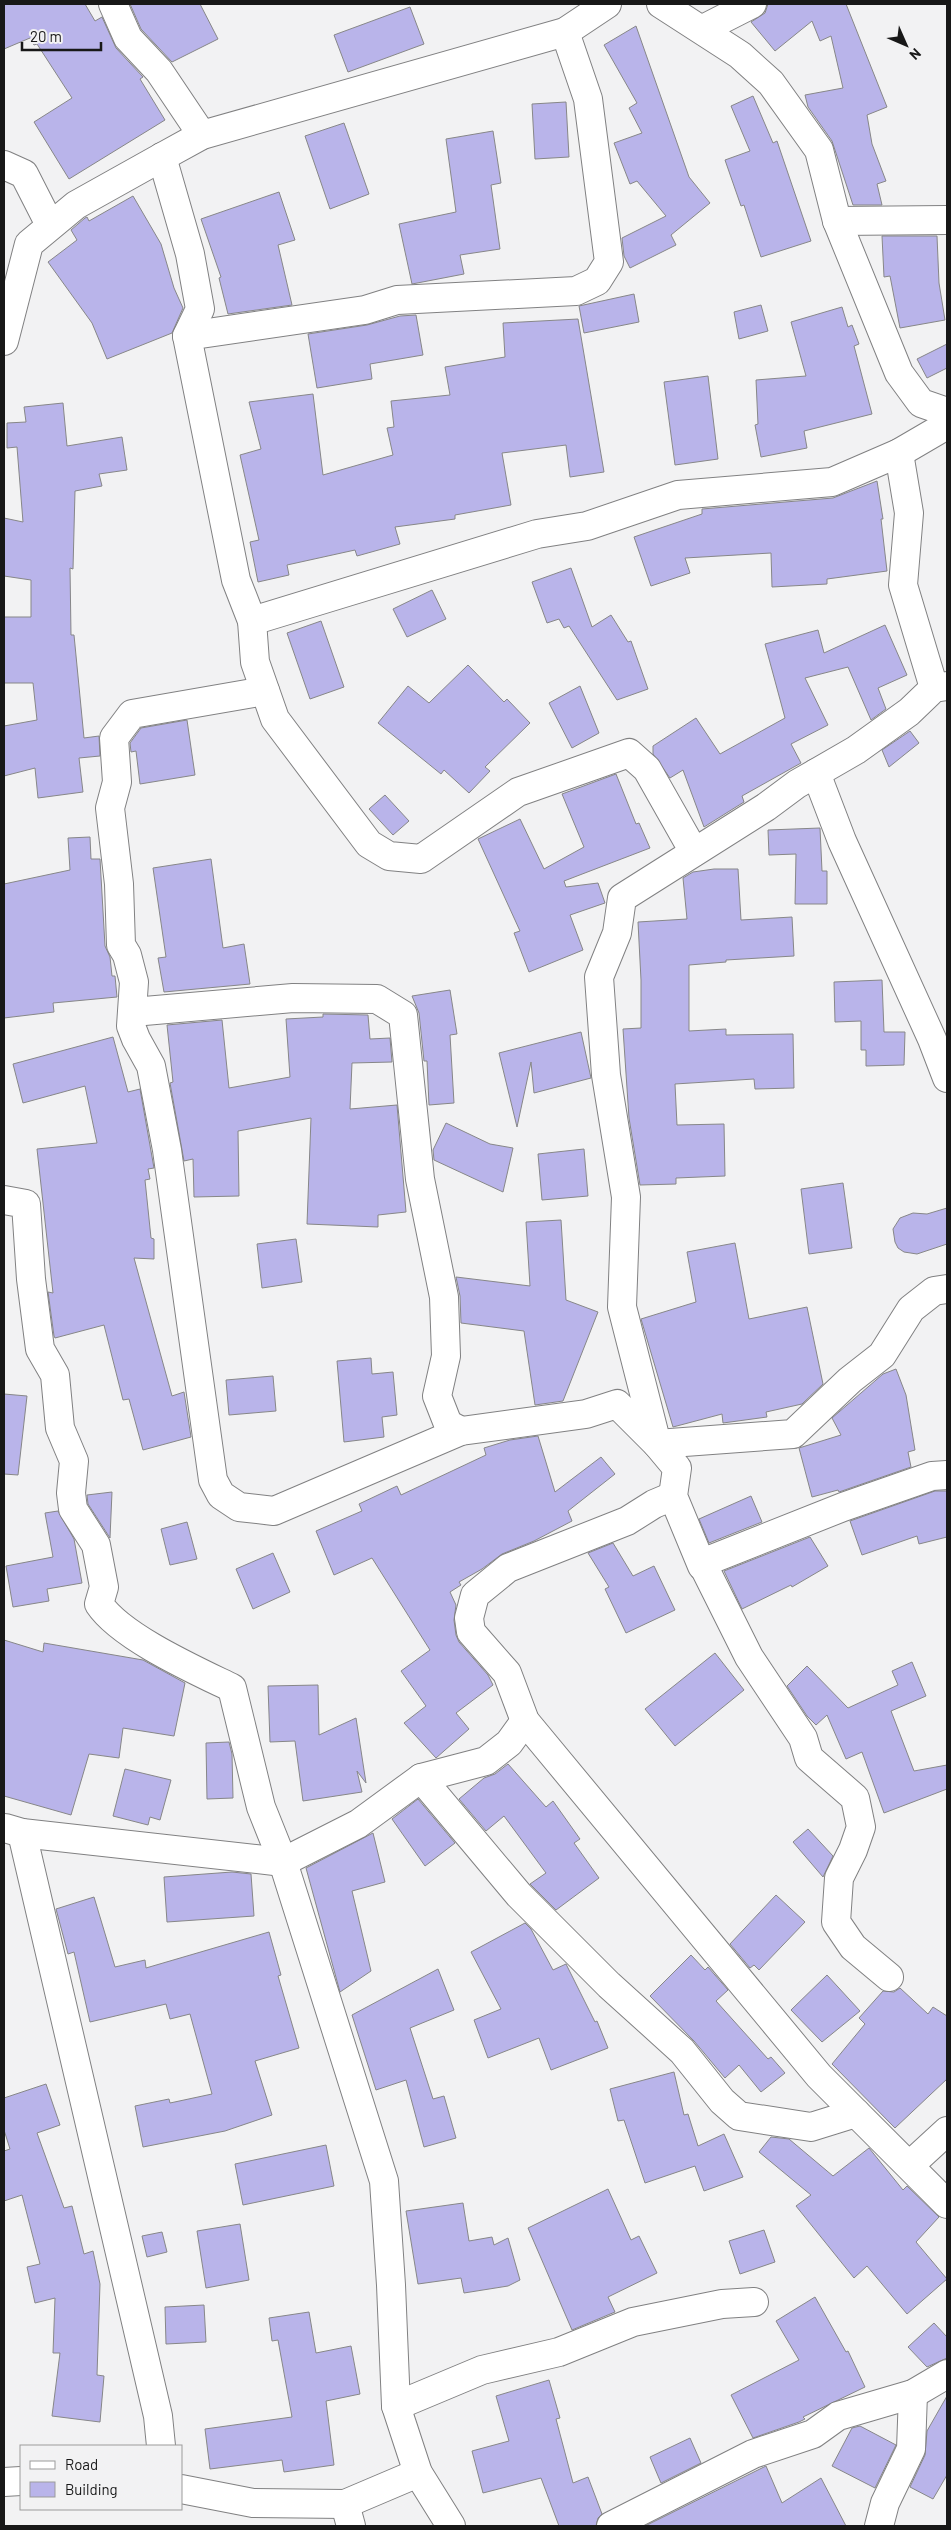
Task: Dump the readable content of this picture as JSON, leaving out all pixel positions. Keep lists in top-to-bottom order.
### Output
{
  "legend": ["Road", "Building"],
  "scale_bar": "20 m",
  "north": "bottom right"
}
